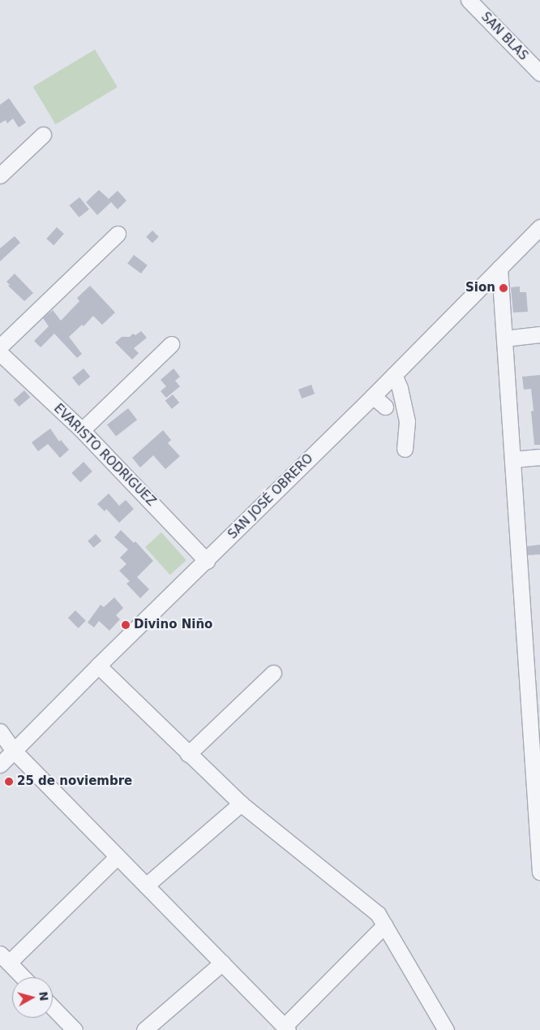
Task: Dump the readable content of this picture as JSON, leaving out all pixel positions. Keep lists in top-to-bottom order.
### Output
{
  "streets": {
    "street": ["SAN BLAS", "EVARISTO RODRIGUEZ", "SAN JOSÉ OBRERO"]
  },
  "crossings": [
    ["EVARISTO RODRIGUEZ", "SAN JOSÉ OBRERO"]
  ],
  "places": ["Sion", "Divino Niño", "25 de noviembre"],
  "north": "right"
}
